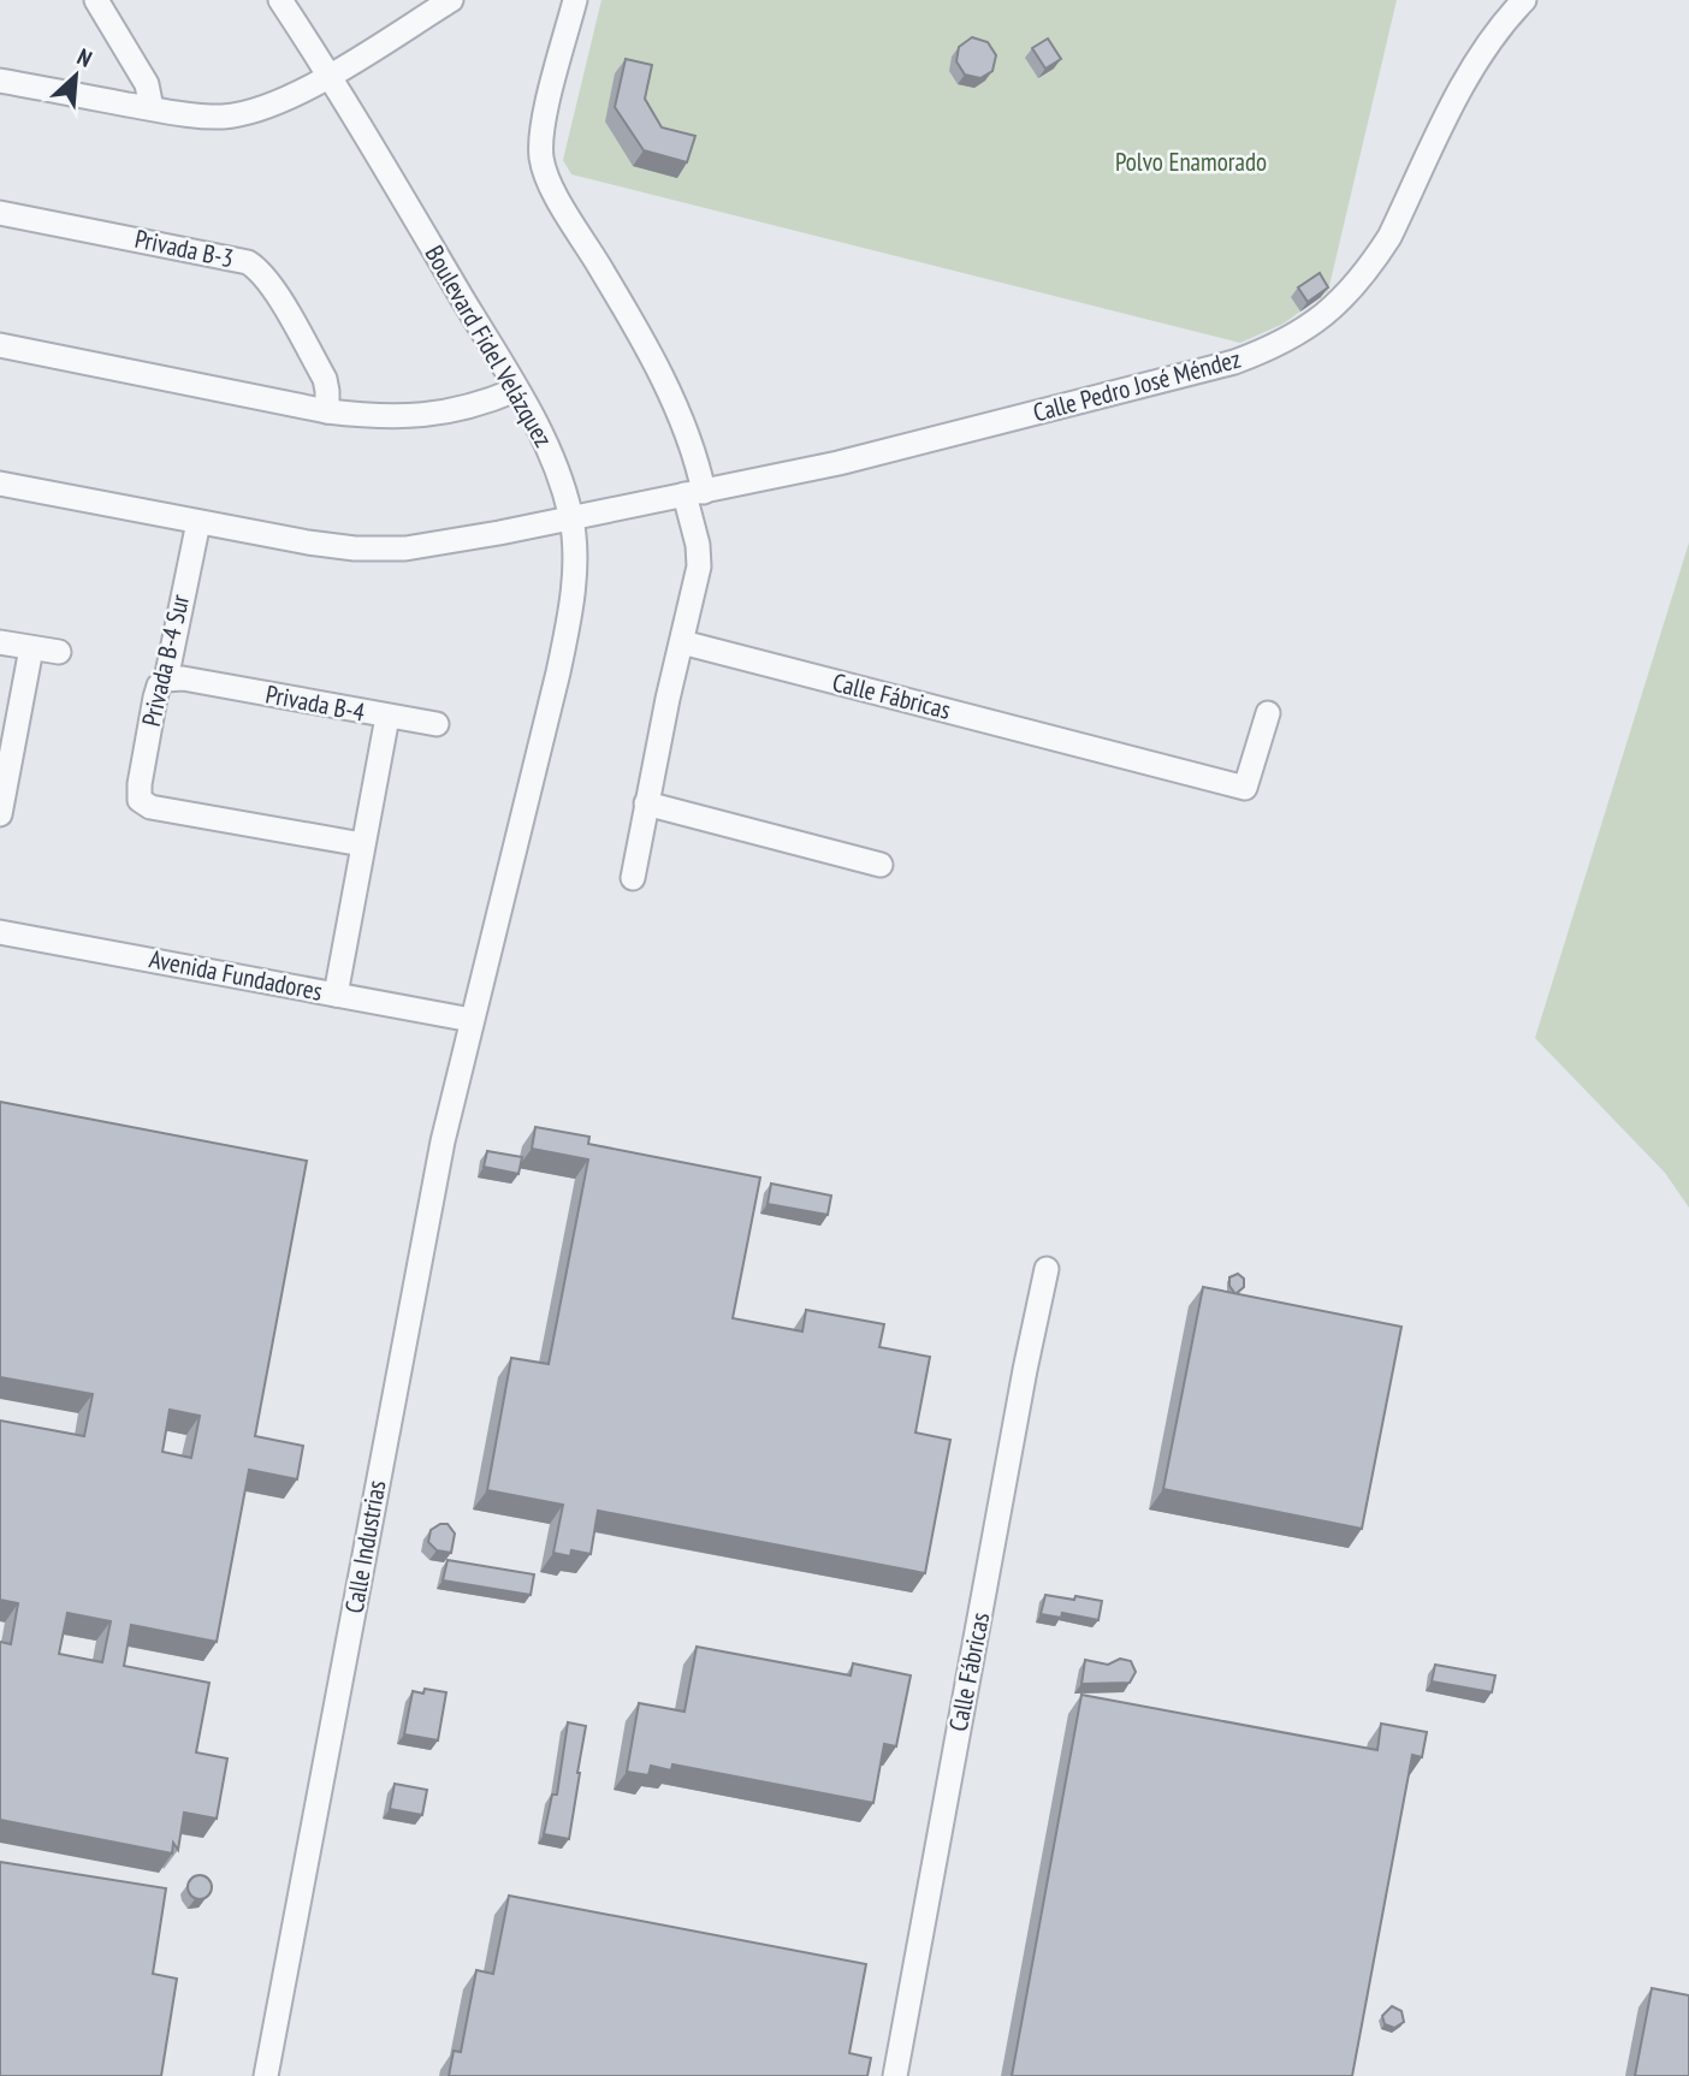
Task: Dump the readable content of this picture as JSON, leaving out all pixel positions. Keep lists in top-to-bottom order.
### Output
{
  "streets": {
    "street": [
      "Privada B-3",
      "Boulevard Fidel Velázquez",
      "Calle Pedro José Méndez",
      "Privada B-4 Sur",
      "Calle Fábricas",
      "Privada B-4",
      "Avenida Fundadores",
      "Calle Industrias"
    ]
  },
  "crossings": [
    ["Boulevard Fidel Velázquez", "Calle Pedro José Méndez"],
    ["Boulevard Fidel Velázquez", "Avenida Fundadores"],
    ["Boulevard Fidel Velázquez", "Calle Industrias"],
    ["Calle Pedro José Méndez", "Privada B-4 Sur"],
    ["Privada B-4 Sur", "Privada B-4"],
    ["Privada B-4", "Avenida Fundadores"],
    ["Avenida Fundadores", "Calle Industrias"]
  ],
  "parks": ["Polvo Enamorado"],
  "north": "top right"
}
